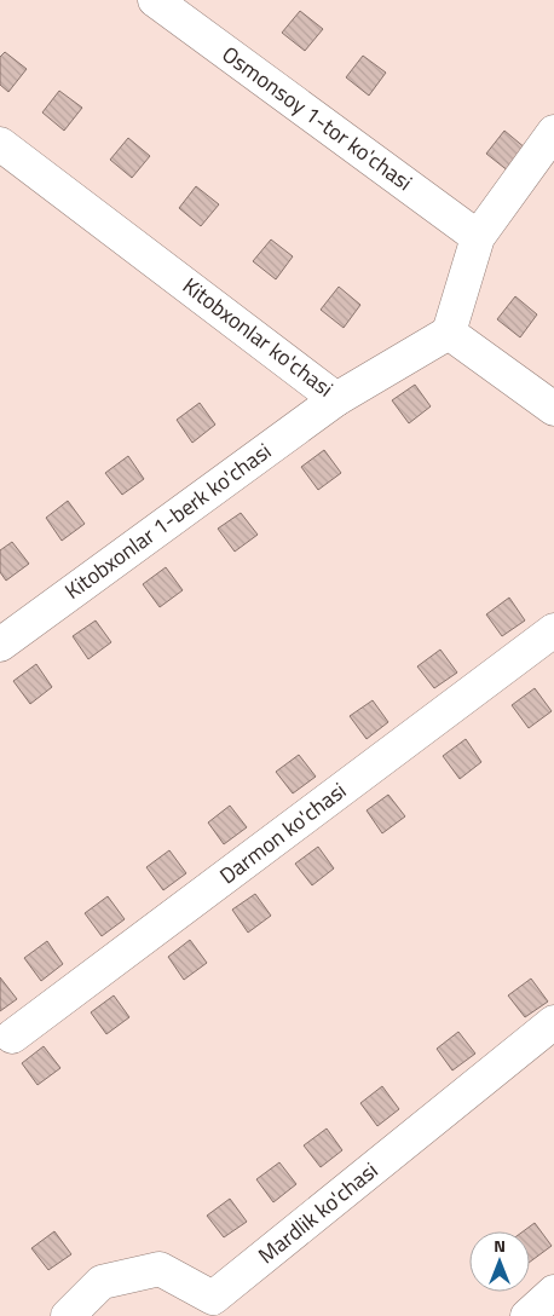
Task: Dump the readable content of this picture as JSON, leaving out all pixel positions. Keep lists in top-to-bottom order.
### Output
{
  "streets": {
    "street": [
      "Osmonsoy 1-tor ko'chasi",
      "Kitobxonlar ko'chasi",
      "Kitobxonlar 1-berk ko'chasi",
      "Darmon ko'chasi",
      "Mardlik ko'chasi"
    ]
  },
  "crossings": [
    ["Kitobxonlar ko'chasi", "Kitobxonlar 1-berk ko'chasi"]
  ],
  "north": "top"
}
